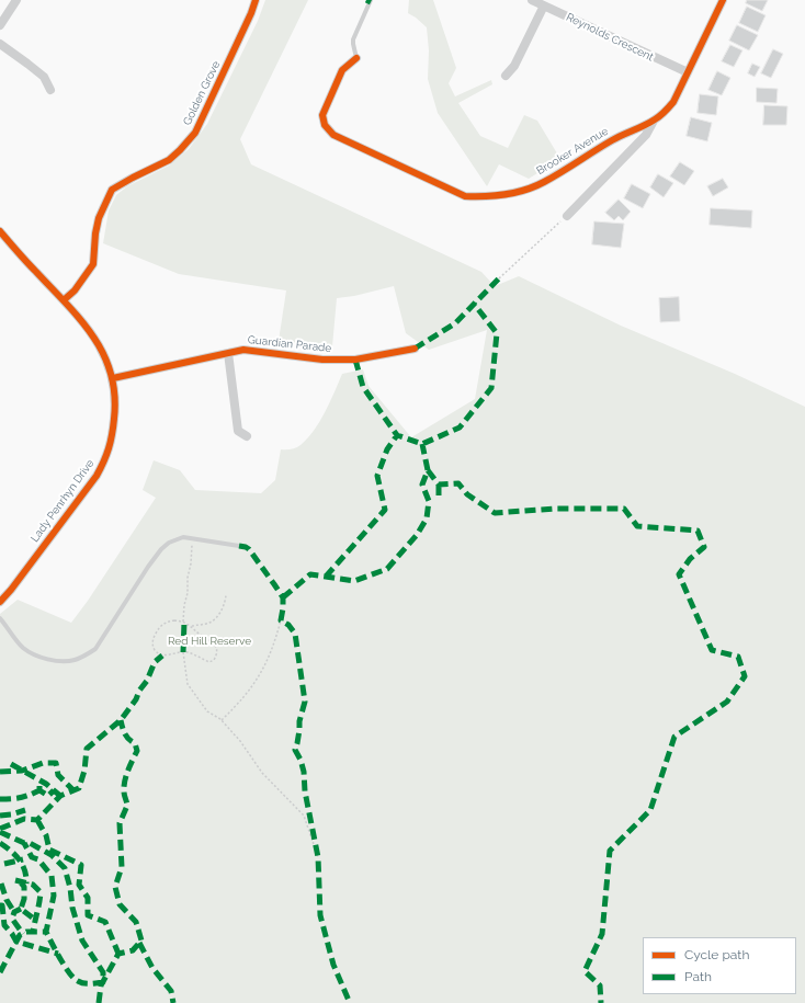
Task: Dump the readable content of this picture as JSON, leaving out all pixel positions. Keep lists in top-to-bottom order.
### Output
{
  "streets": {
    "street": [
      "Reynolds Crescent",
      "Golden Grove",
      "Brooker Avenue",
      "Guardian Parade",
      "Lady Penrhyn Drive"
    ]
  },
  "crossings": [
    ["Reynolds Crescent", "Brooker Avenue"],
    ["Golden Grove", "Lady Penrhyn Drive"],
    ["Guardian Parade", "Lady Penrhyn Drive"]
  ],
  "parks": ["Red Hill Reserve"],
  "legend": ["Cycle path", "Path"]
}
